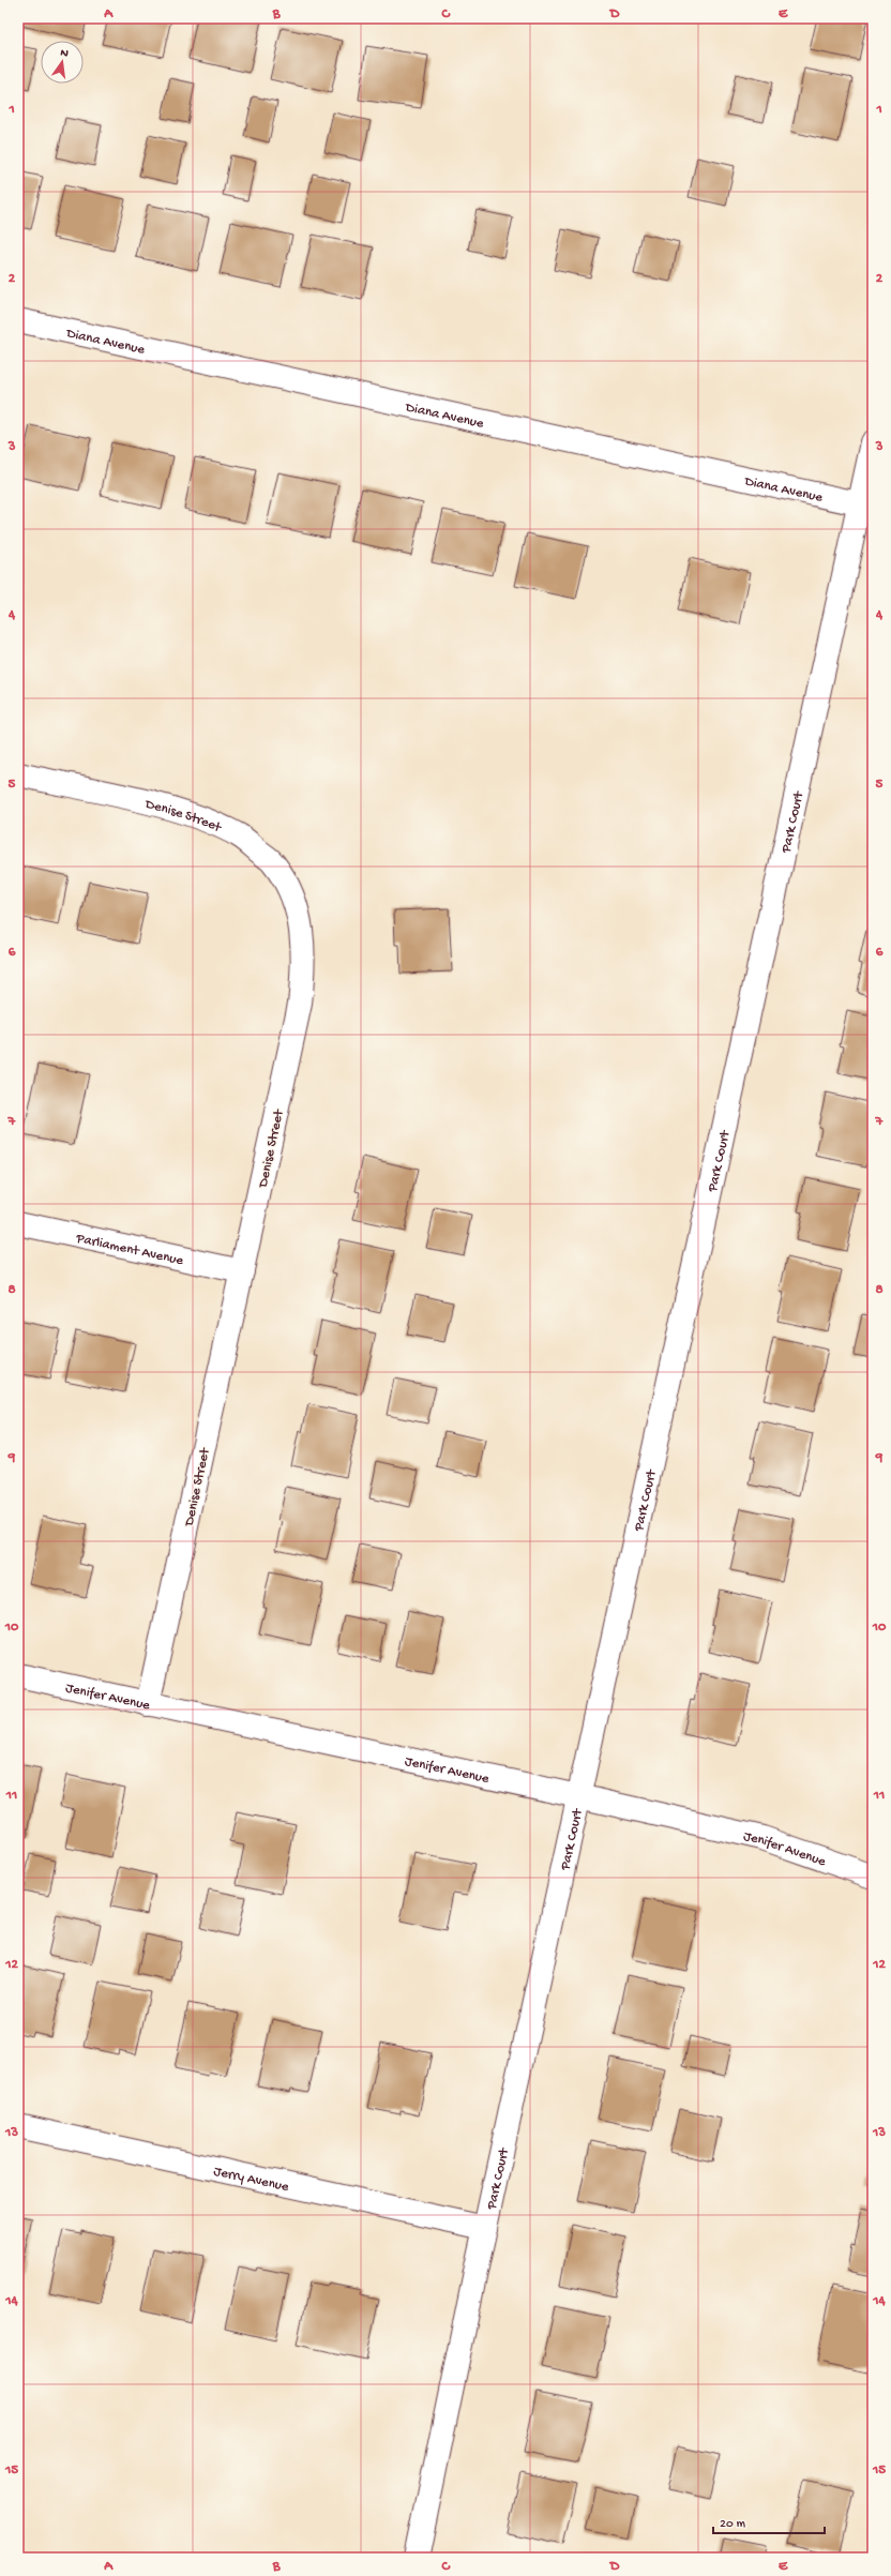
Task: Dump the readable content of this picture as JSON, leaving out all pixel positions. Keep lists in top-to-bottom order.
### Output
{
  "streets": {
    "street": [
      "Diana Avenue",
      "Denise Street",
      "Park Court",
      "Parliament Avenue",
      "Jenifer Avenue",
      "Jerry Avenue"
    ]
  },
  "crossings": [
    ["Diana Avenue", "Park Court"],
    ["Denise Street", "Parliament Avenue"],
    ["Denise Street", "Jenifer Avenue"],
    ["Park Court", "Jenifer Avenue"],
    ["Park Court", "Jerry Avenue"]
  ],
  "scale_bar": "20 m",
  "north": "top",
  "grid": {
    "columns": [
      "A",
      "B",
      "C",
      "D",
      "E"
    ],
    "rows": [
      "1",
      "2",
      "3",
      "4",
      "5",
      "6",
      "7",
      "8",
      "9",
      "10",
      "11",
      "12",
      "13",
      "14",
      "15"
    ]
  }
}
